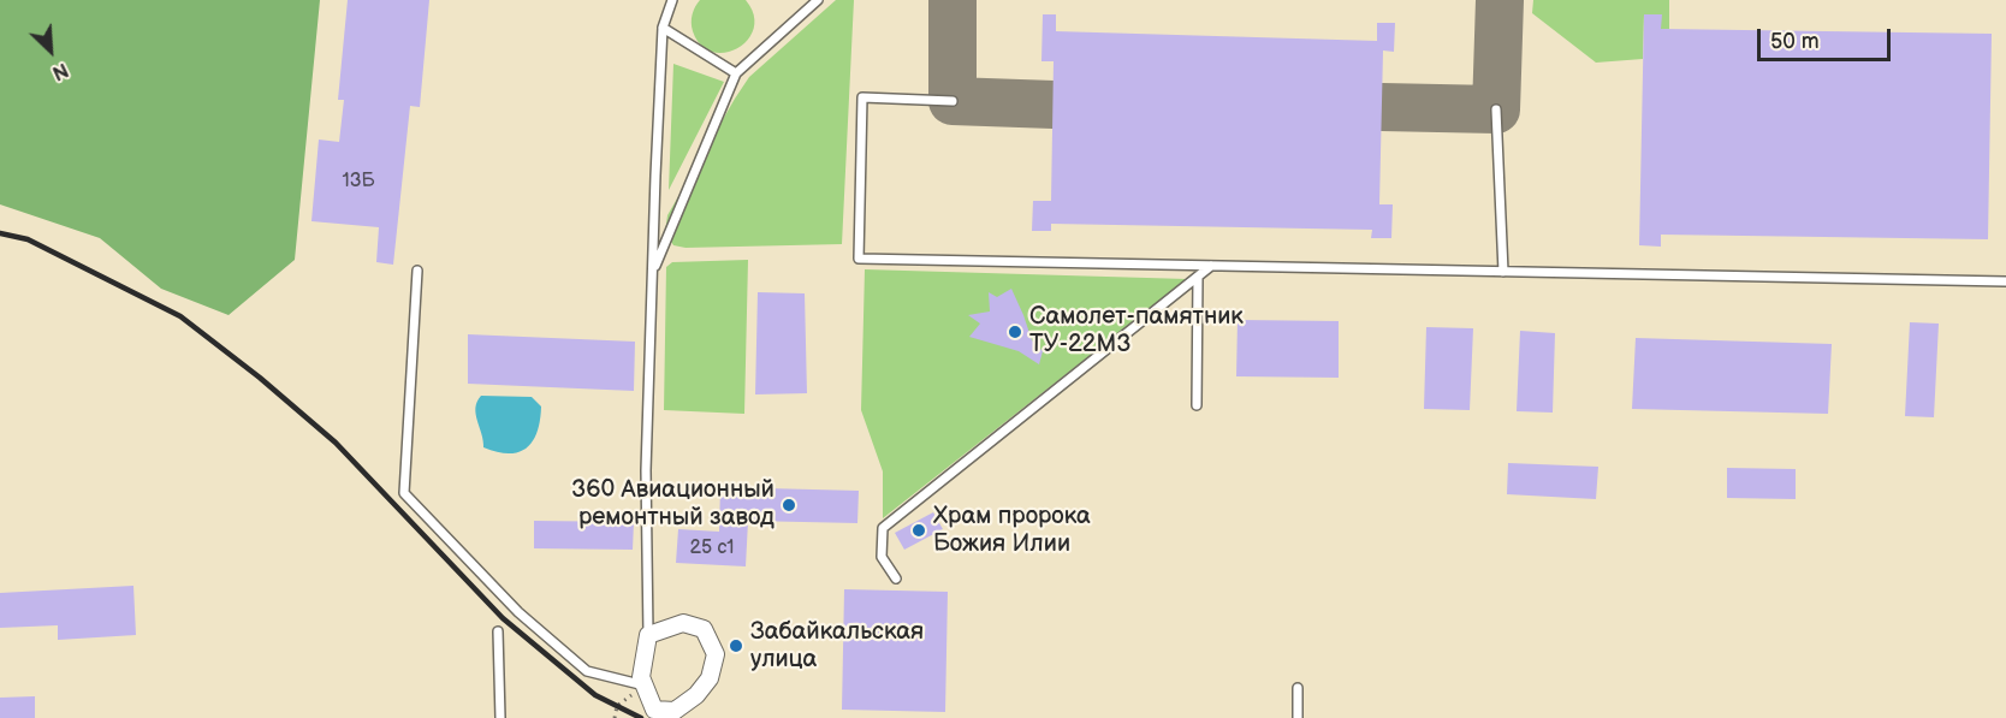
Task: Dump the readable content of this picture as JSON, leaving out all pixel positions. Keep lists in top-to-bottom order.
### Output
{
  "places": [
    "Самолет-памятник ТУ-22М3",
    "360 Авиационный ремонтный завод",
    "Храм пророка Божия Илии",
    "Забайкальская улица"
  ],
  "house_numbers": ["13Б", "25 с1"],
  "scale_bar": "50 m",
  "north": "bottom right"
}
